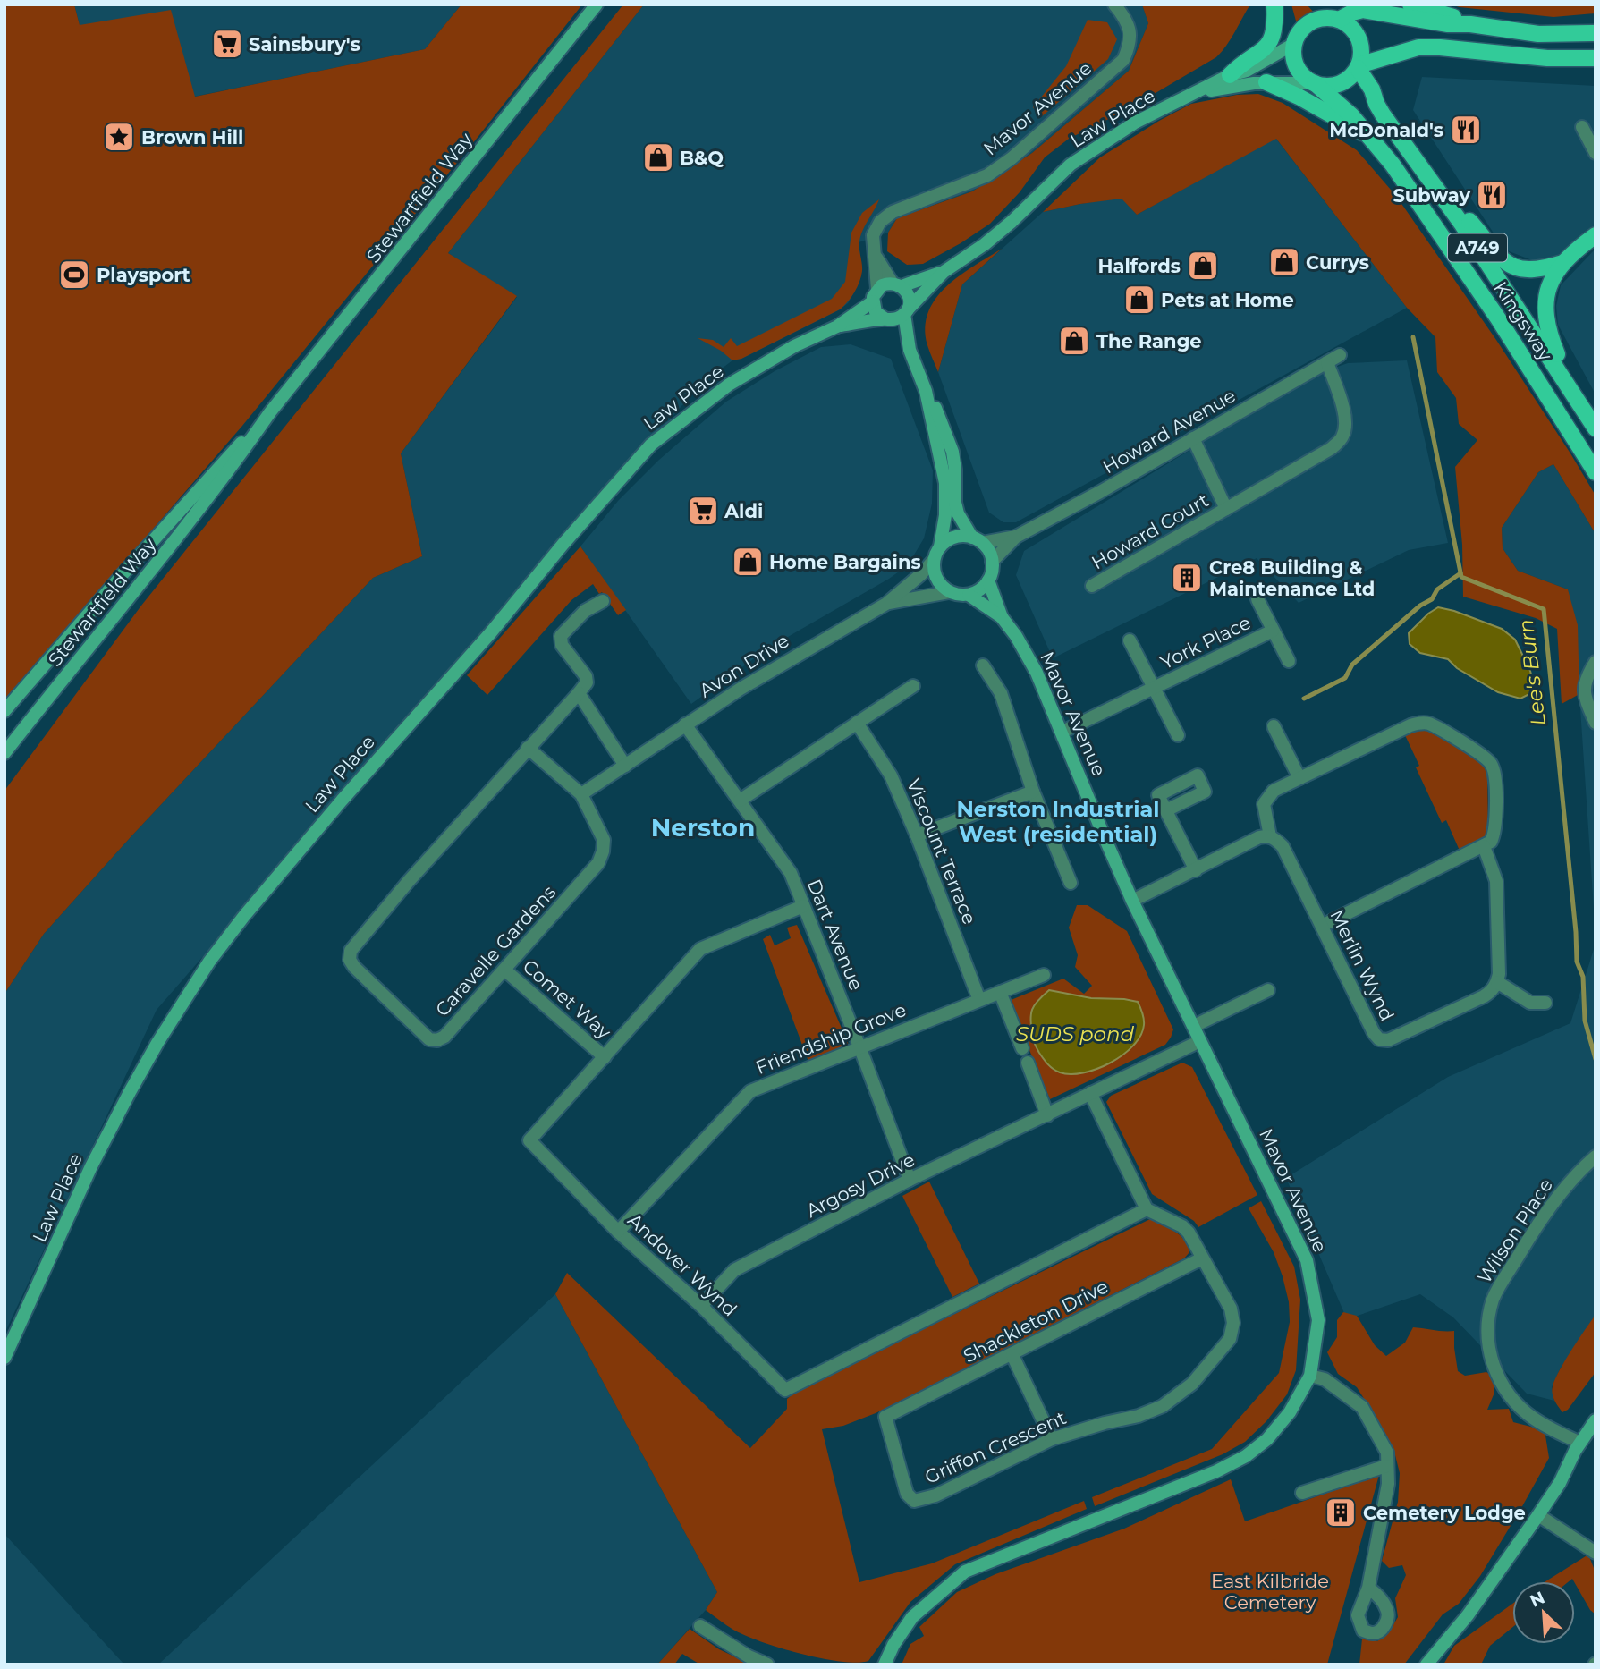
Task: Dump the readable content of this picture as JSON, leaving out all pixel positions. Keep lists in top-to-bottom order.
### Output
{
  "streets": {
    "main road": ["A749", "Kingsway"],
    "street": [
      "Mavor Avenue",
      "Law Place",
      "Stewartfield Way",
      "Howard Avenue",
      "Howard Court",
      "York Place",
      "Avon Drive",
      "Viscount Terrace",
      "Dart Avenue",
      "Caravelle Gardens",
      "Merlin Wynd",
      "Comet Way",
      "Friendship Grove",
      "Argosy Drive",
      "Wilson Place",
      "Andover Wynd",
      "Shackleton Drive",
      "Griffon Crescent"
    ]
  },
  "crossings": [
    ["Mavor Avenue", "Law Place"],
    ["Mavor Avenue", "Howard Avenue"],
    ["Mavor Avenue", "York Place"],
    ["Mavor Avenue", "Avon Drive"],
    ["Mavor Avenue", "Argosy Drive"],
    ["Law Place", "A749"],
    ["Law Place", "Kingsway"],
    ["A749", "Kingsway"],
    ["Howard Avenue", "Howard Court"],
    ["Howard Avenue", "Avon Drive"],
    ["Avon Drive", "Dart Avenue"],
    ["Avon Drive", "Caravelle Gardens"],
    ["Viscount Terrace", "Friendship Grove"],
    ["Dart Avenue", "Friendship Grove"],
    ["Dart Avenue", "Argosy Drive"],
    ["Dart Avenue", "Andover Wynd"],
    ["Caravelle Gardens", "Comet Way"],
    ["Comet Way", "Andover Wynd"],
    ["Friendship Grove", "Andover Wynd"],
    ["Argosy Drive", "Andover Wynd"],
    ["Andover Wynd", "Griffon Crescent"],
    ["Shackleton Drive", "Griffon Crescent"]
  ],
  "districts": ["Nerston Industrial West (residential)", "Nerston"],
  "water": ["Lee's Burn", "SUDS pond"],
  "parks": ["East Kilbride Cemetery"],
  "places": {
    "supermarket": ["Sainsbury's", "Aldi"],
    "restaurant": ["McDonald's", "Subway"],
    "place": ["Brown Hill"],
    "shop": [
      "B&Q",
      "Currys",
      "Halfords",
      "Pets at Home",
      "The Range",
      "Home Bargains"
    ],
    "sports": ["Playsport"],
    "building": ["Cre8 Building & Maintenance Ltd", "Cemetery Lodge"]
  },
  "north": "top left"
}
